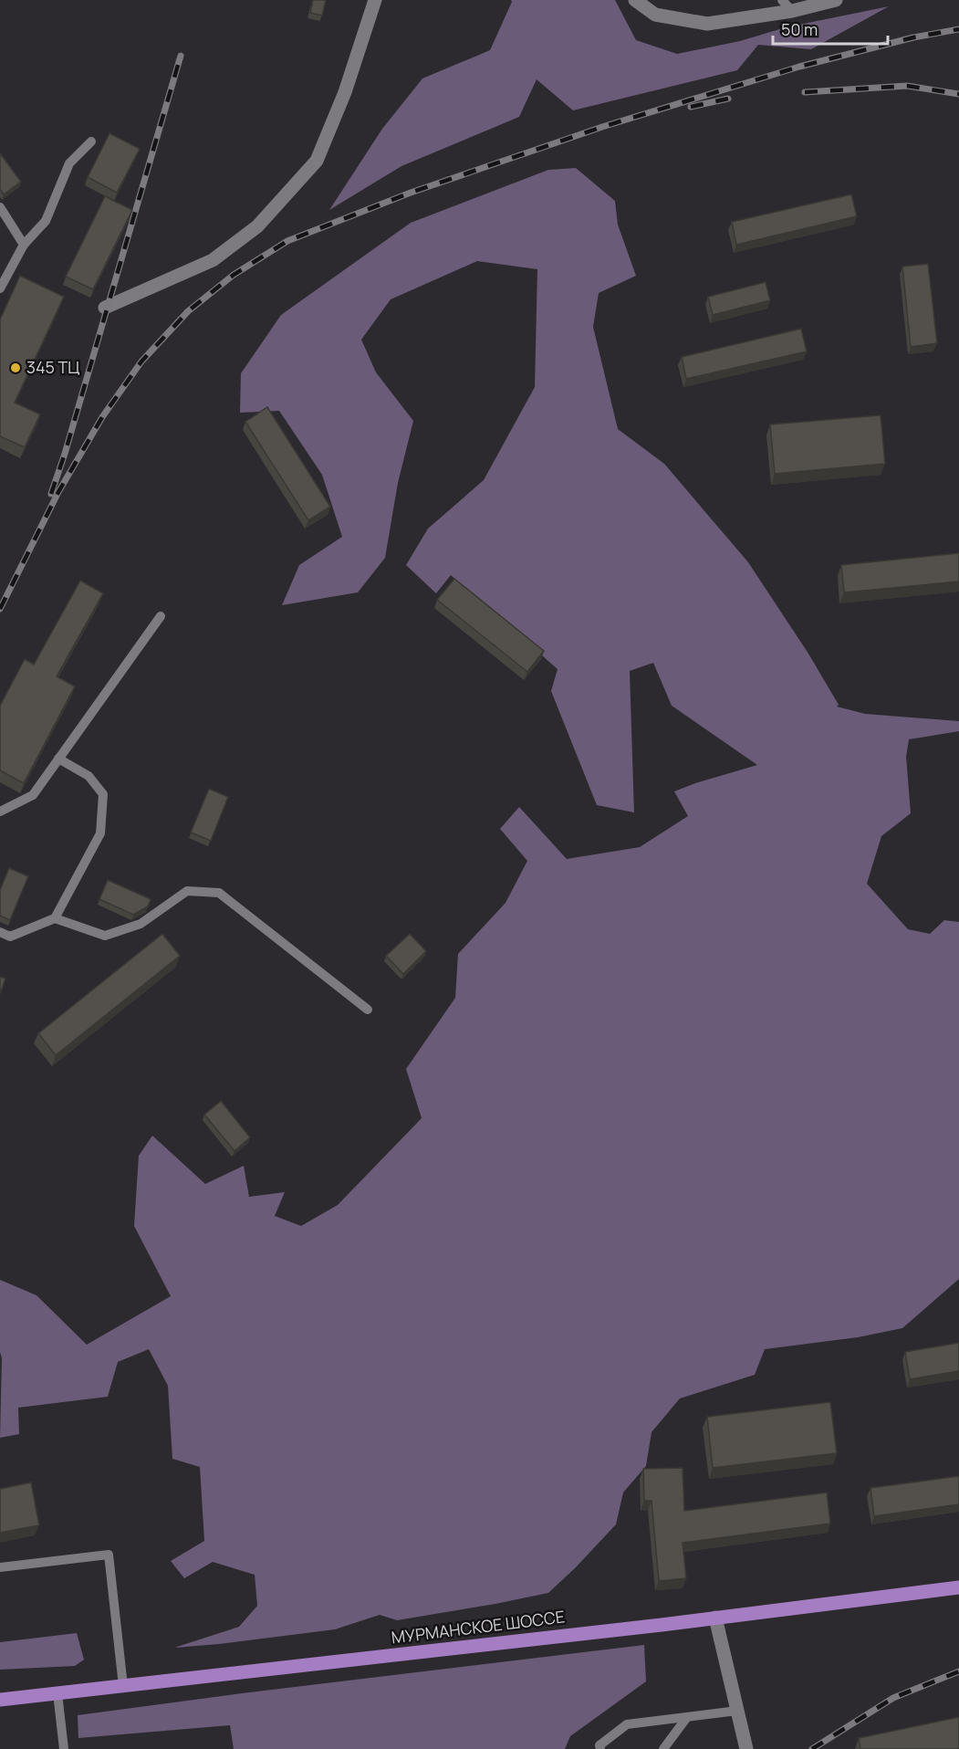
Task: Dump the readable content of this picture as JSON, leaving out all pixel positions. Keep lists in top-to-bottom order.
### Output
{
  "streets": {
    "main road": ["МУРМАНСКОЕ ШОССЕ"]
  },
  "places": ["345 ТЦ"],
  "scale_bar": "50 m"
}
